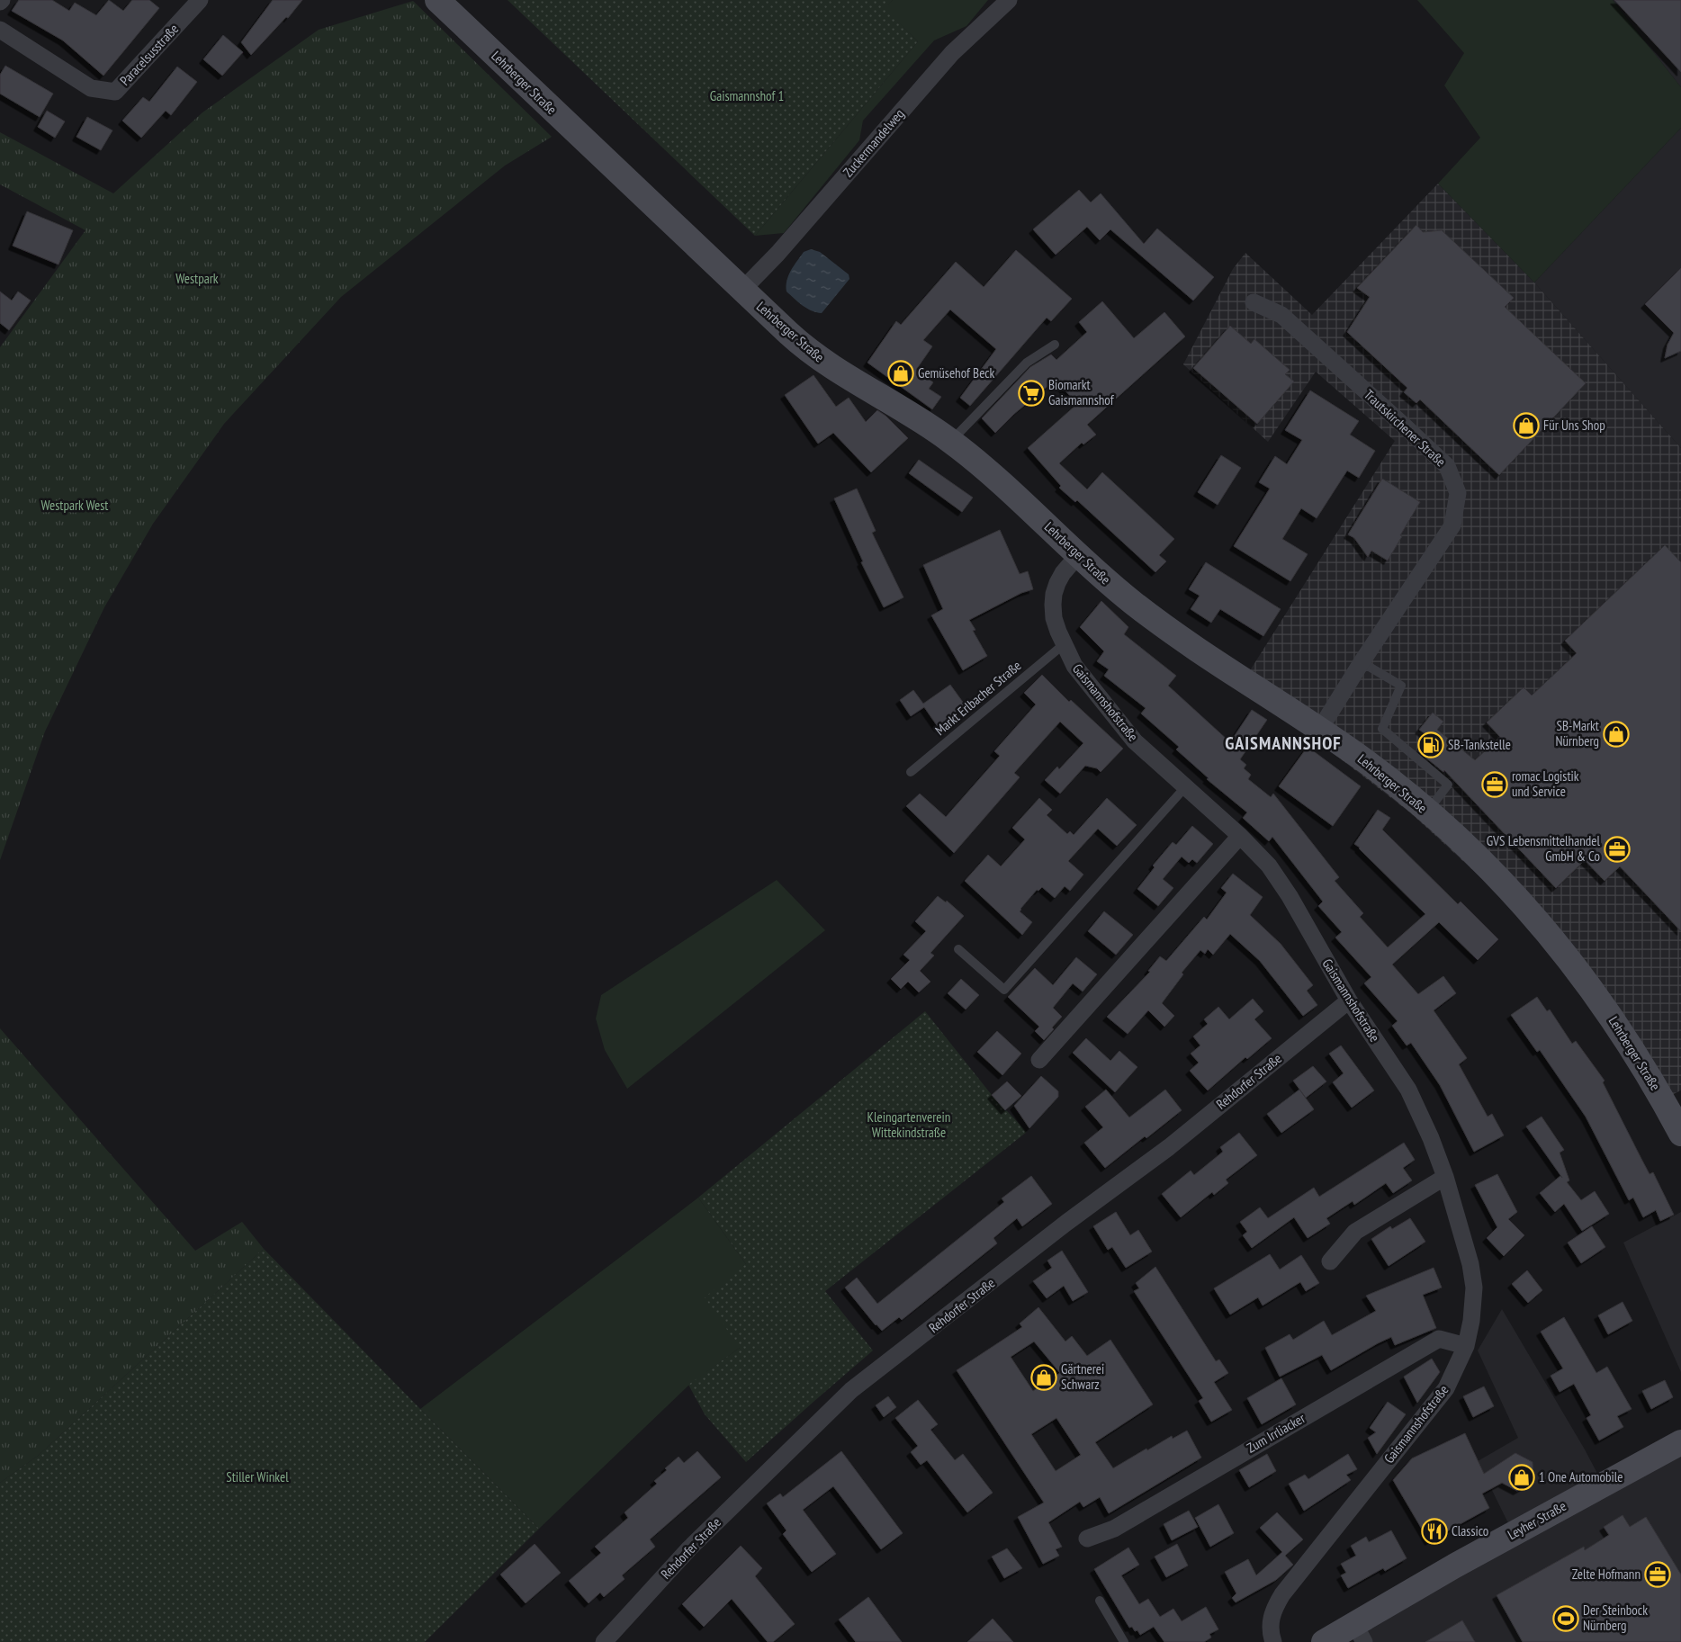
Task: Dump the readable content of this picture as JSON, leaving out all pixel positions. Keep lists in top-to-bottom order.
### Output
{
  "streets": {
    "street": [
      "Paracelsusstraße",
      "Lehrberger Straße",
      "Zuckermandelweg",
      "Trautskirchener Straße",
      "Gaismannshofstraße",
      "Rehdorfer Straße",
      "Zum Irrliacker",
      "Leyher Straße"
    ],
    "lane": ["Markt Erlbacher Straße"]
  },
  "crossings": [
    ["Lehrberger Straße", "Zuckermandelweg"],
    ["Lehrberger Straße", "Trautskirchener Straße"],
    ["Lehrberger Straße", "Gaismannshofstraße"],
    ["Markt Erlbacher Straße", "Gaismannshofstraße"],
    ["Gaismannshofstraße", "Rehdorfer Straße"],
    ["Gaismannshofstraße", "Zum Irrliacker"]
  ],
  "districts": ["GAISMANNSHOF"],
  "parks": [
    "Gaismannshof 1",
    "Westpark",
    "Westpark West",
    "Kleingartenverein Wittekindstraße",
    "Stiller Winkel"
  ],
  "places": {
    "shop": [
      "Gemüsehof Beck",
      "Für Uns Shop",
      "SB-Markt Nürnberg",
      "Gärtnerei Schwarz",
      "1 One Automobile"
    ],
    "supermarket": ["Biomarkt Gaismannshof"],
    "fuel station": ["SB-Tankstelle"],
    "office": ["romac Logistik und Service", "GVS Lebensmittelhandel GmbH & Co", "Zelte Hofmann"],
    "restaurant": ["Classico"],
    "sports": ["Der Steinbock Nürnberg"]
  }
}
